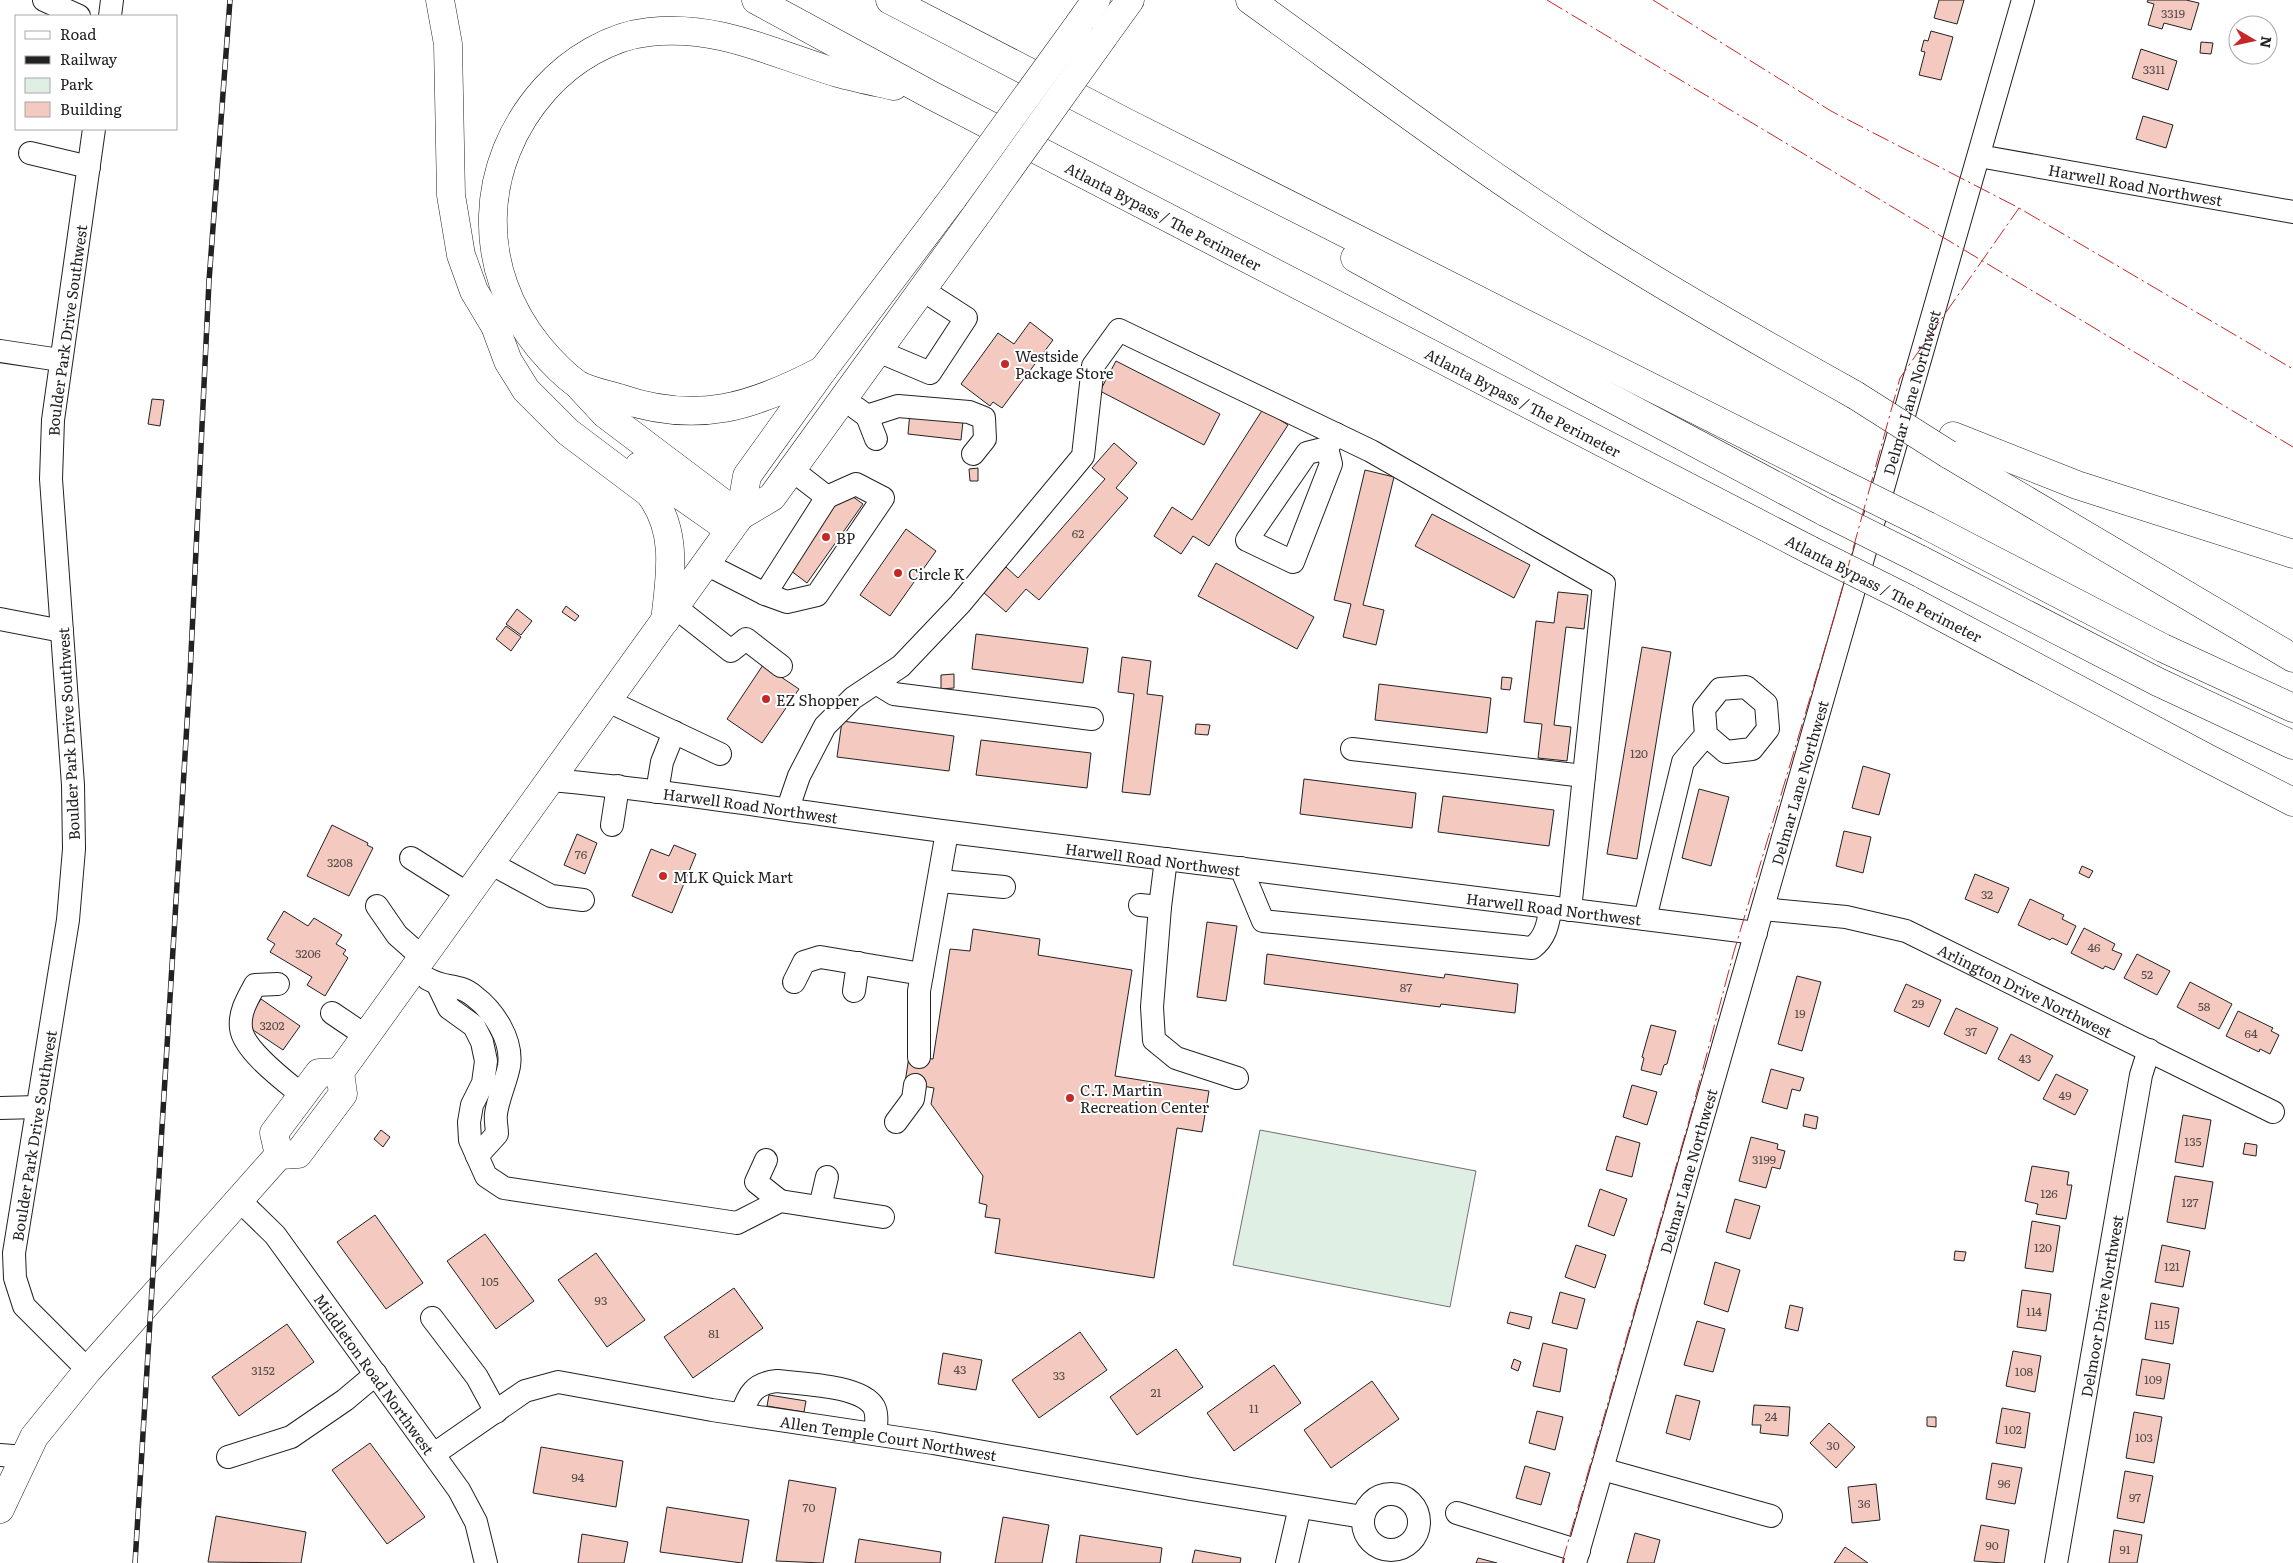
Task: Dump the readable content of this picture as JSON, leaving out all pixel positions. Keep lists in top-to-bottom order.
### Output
{
  "streets": {
    "main road": ["Atlanta Bypass / The Perimeter"],
    "street": [
      "Harwell Road Northwest",
      "Boulder Park Drive Southwest",
      "Delmar Lane Northwest",
      "Arlington Drive Northwest",
      "Delmoor Drive Northwest",
      "Middleton Road Northwest",
      "Allen Temple Court Northwest"
    ]
  },
  "crossings": [
    ["Harwell Road Northwest", "Delmar Lane Northwest"],
    ["Delmar Lane Northwest", "Arlington Drive Northwest"],
    ["Arlington Drive Northwest", "Delmoor Drive Northwest"],
    ["Middleton Road Northwest", "Allen Temple Court Northwest"]
  ],
  "places": [
    "Westside Package Store",
    "BP",
    "Circle K",
    "EZ Shopper",
    "MLK Quick Mart",
    "C.T. Martin Recreation Center"
  ],
  "house_numbers": [
    "3319",
    "3311",
    "62",
    "120",
    "76",
    "3208",
    "32",
    "46",
    "3206",
    "52",
    "87",
    "29",
    "58",
    "19",
    "3202",
    "37",
    "64",
    "43",
    "49",
    "135",
    "3199",
    "126",
    "127",
    "120",
    "121",
    "105",
    "93",
    "114",
    "115",
    "81",
    "43",
    "3152",
    "108",
    "33",
    "109",
    "21",
    "11",
    "24",
    "102",
    "103",
    "30",
    "94",
    "96",
    "97",
    "36",
    "70",
    "90",
    "91"
  ],
  "legend": [
    "Road",
    "Railway",
    "Park",
    "Building"
  ],
  "north": "right"
}
